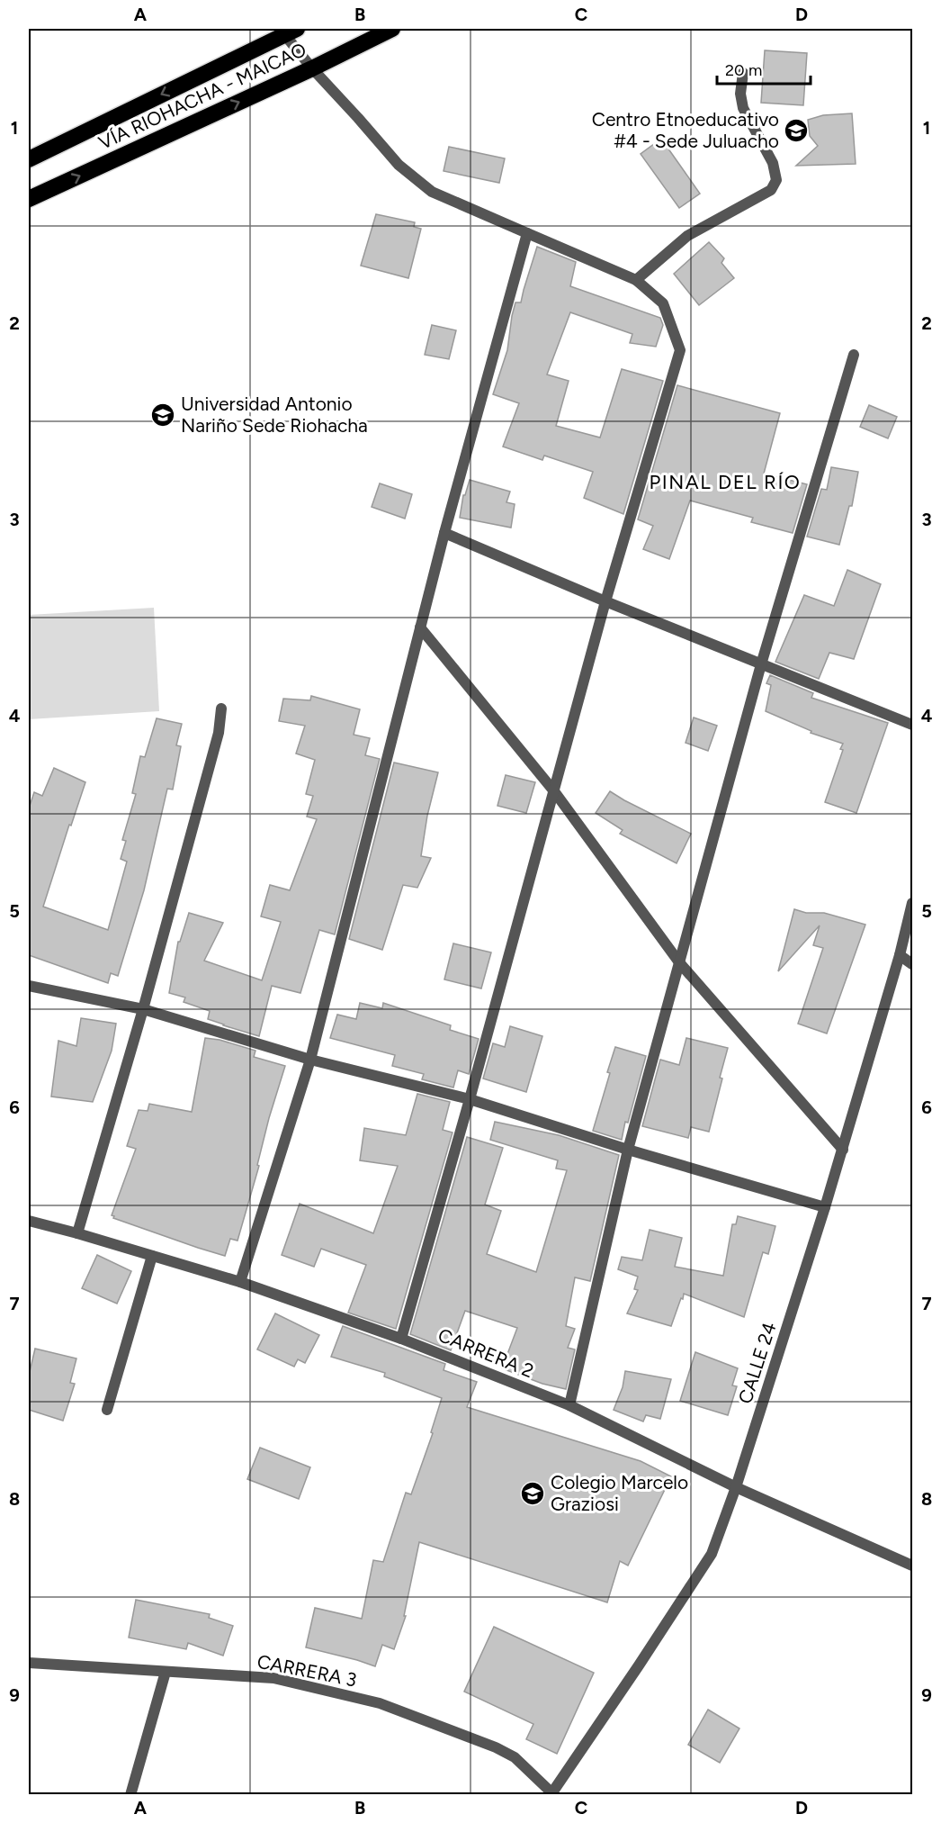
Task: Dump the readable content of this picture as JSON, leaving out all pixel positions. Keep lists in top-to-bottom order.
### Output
{
  "streets": {
    "highway": ["VÍA RIOHACHA - MAICAO"],
    "street": ["CARRERA 2", "CALLE 24", "CARRERA 3"]
  },
  "crossings": [
    ["CARRERA 2", "CALLE 24"],
    ["CALLE 24", "CARRERA 3"]
  ],
  "districts": ["PINAL DEL RÍO"],
  "places": {
    "school or university": ["Centro Etnoeducativo #4 - Sede Juluacho", "Universidad Antonio Nariño Sede Riohacha", "Colegio Marcelo Graziosi"]
  },
  "scale_bar": "20 m",
  "grid": {
    "columns": [
      "A",
      "B",
      "C",
      "D"
    ],
    "rows": [
      "1",
      "2",
      "3",
      "4",
      "5",
      "6",
      "7",
      "8",
      "9"
    ]
  }
}
